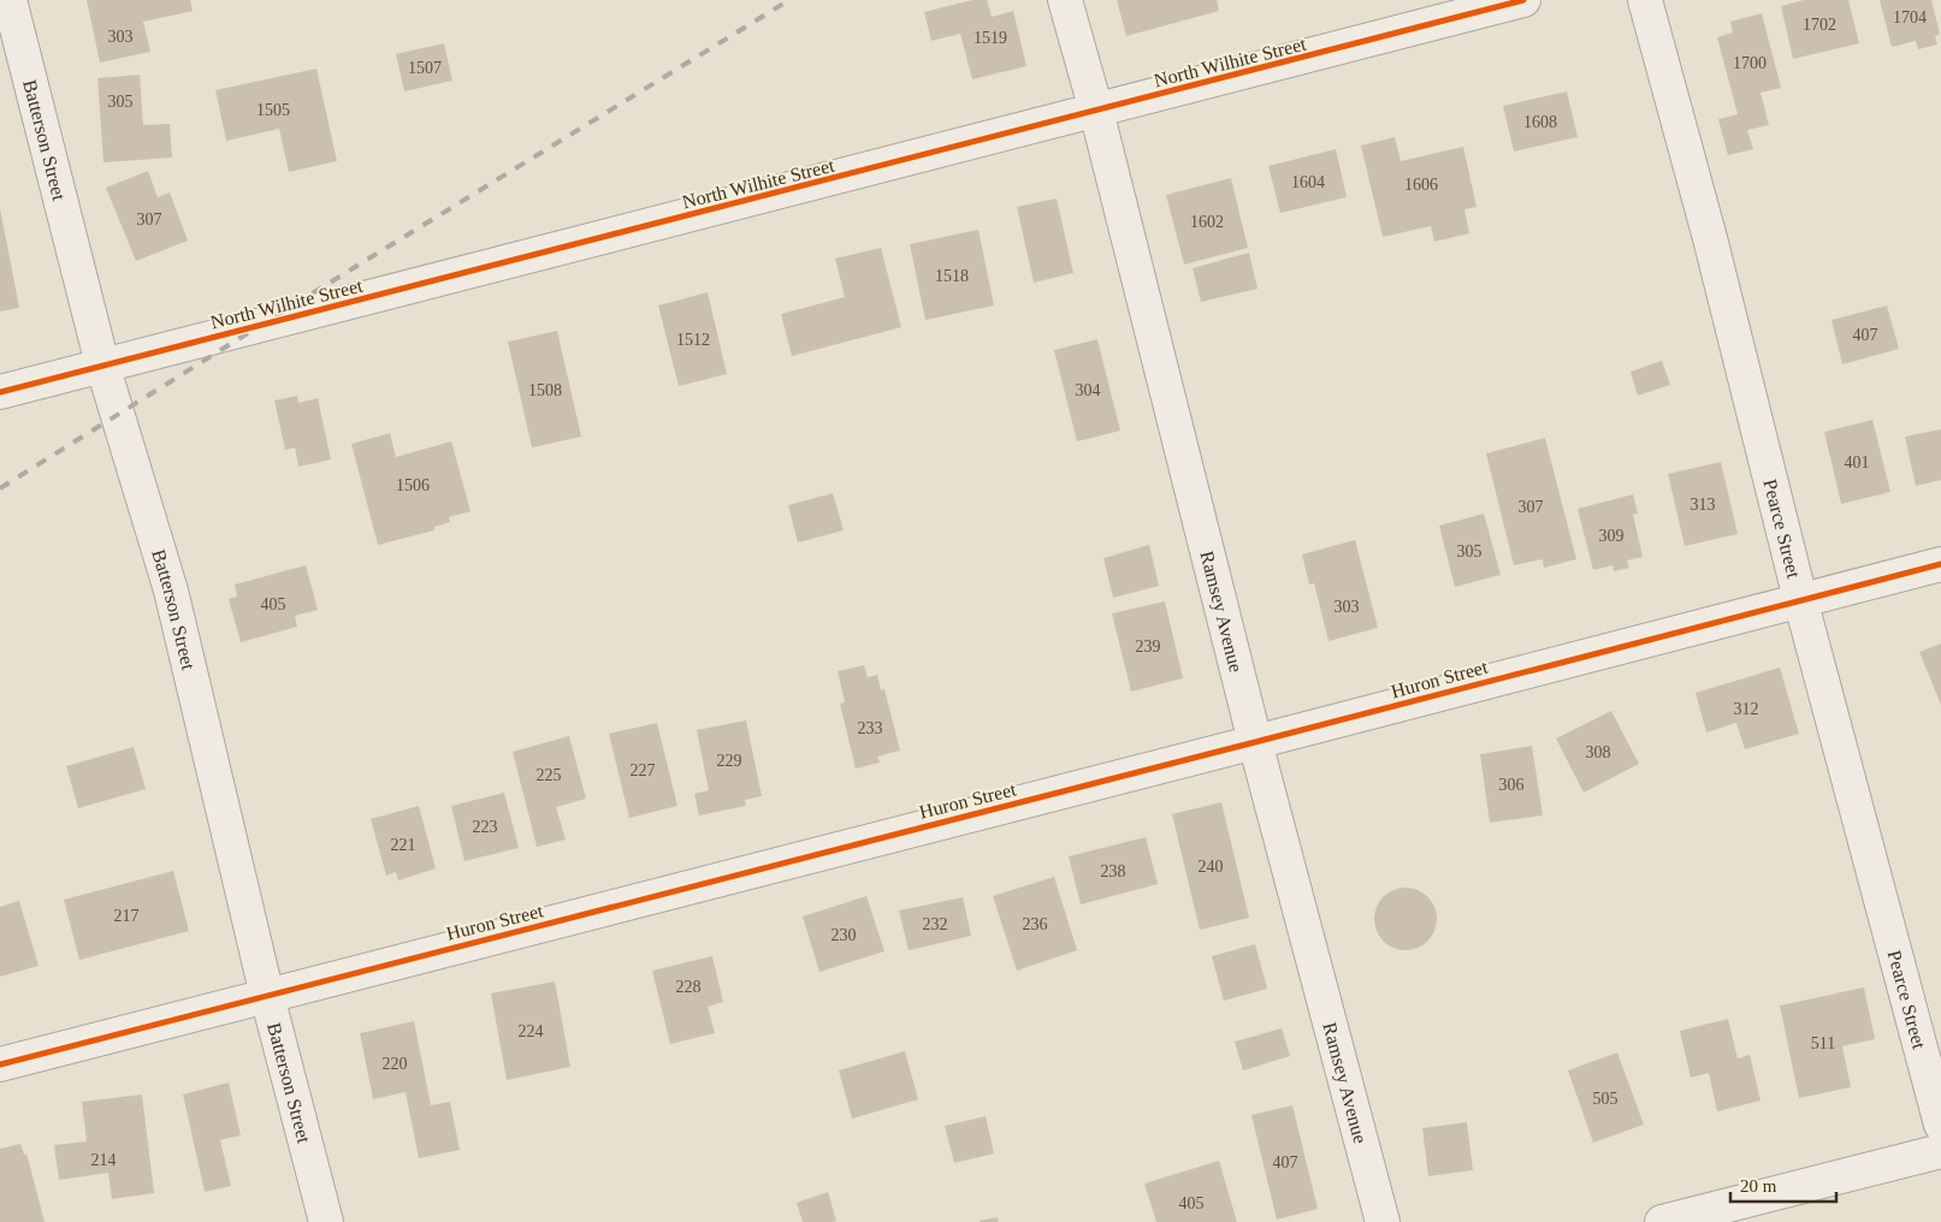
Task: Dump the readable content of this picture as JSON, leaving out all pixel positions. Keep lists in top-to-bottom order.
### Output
{
  "streets": {
    "street": [
      "North Wilhite Street",
      "Batterson Street",
      "Pearce Street",
      "Ramsey Avenue",
      "Huron Street"
    ]
  },
  "crossings": [
    ["North Wilhite Street", "Batterson Street"],
    ["North Wilhite Street", "Ramsey Avenue"],
    ["Batterson Street", "Huron Street"],
    ["Pearce Street", "Huron Street"],
    ["Ramsey Avenue", "Huron Street"]
  ],
  "house_numbers": [
    "1704",
    "1702",
    "303",
    "1519",
    "1700",
    "1507",
    "305",
    "1505",
    "1608",
    "1604",
    "1606",
    "307",
    "1602",
    "1518",
    "407",
    "1512",
    "1508",
    "304",
    "401",
    "1506",
    "313",
    "307",
    "309",
    "305",
    "405",
    "303",
    "239",
    "312",
    "233",
    "308",
    "229",
    "227",
    "225",
    "306",
    "223",
    "221",
    "240",
    "238",
    "217",
    "232",
    "236",
    "230",
    "228",
    "224",
    "511",
    "220",
    "505",
    "214",
    "407",
    "405"
  ],
  "scale_bar": "20 m"
}
